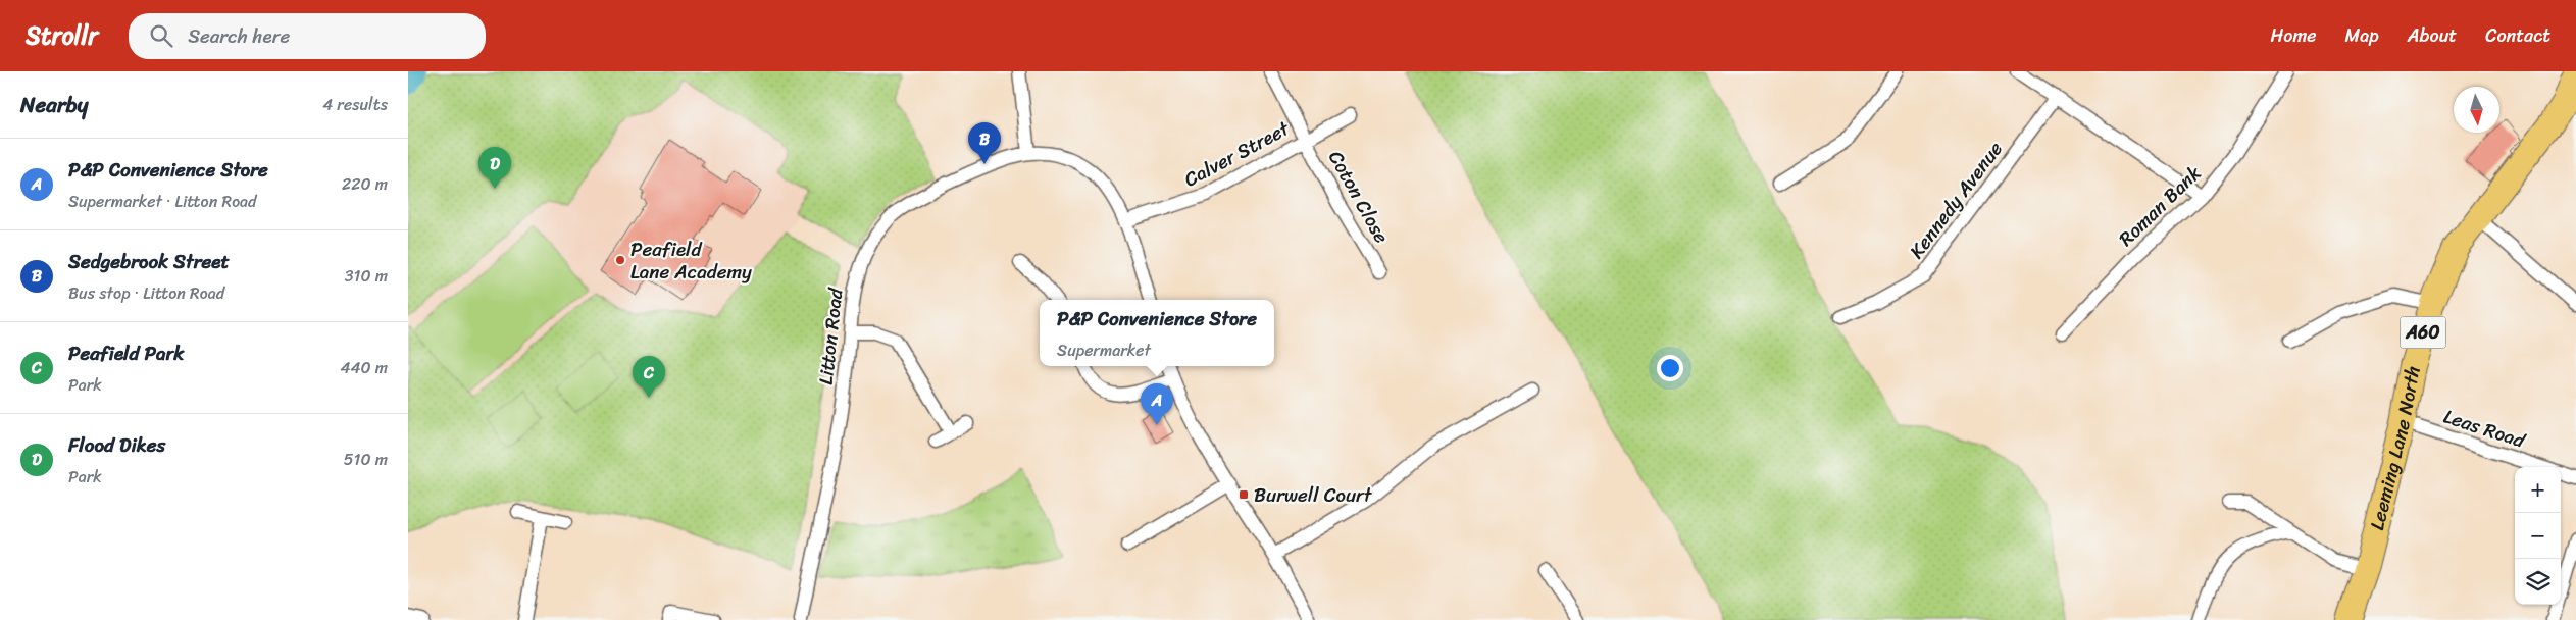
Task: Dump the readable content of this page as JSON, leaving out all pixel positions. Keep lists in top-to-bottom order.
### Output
{
  "streets": {
    "highway": ["A60", "Leeming Lane North"],
    "street": [
      "Calver Street",
      "Coton Close",
      "Kennedy Avenue",
      "Roman Bank",
      "Litton Road",
      "Leas Road"
    ]
  },
  "crossings": [
    ["Calver Street", "Coton Close"],
    ["Calver Street", "Litton Road"],
    ["Leas Road", "Leeming Lane North"]
  ],
  "places": {
    "other": ["Peafield Lane Academy"],
    "transit": ["Burwell Court"]
  },
  "north": "bottom",
  "page": {
    "header": "Strollr",
    "search": "Search here",
    "nav": [
      "Home",
      "Map",
      "About",
      "Contact"
    ],
    "heading": ["Nearby", "4 results"],
    "pins": [
      "B",
      "D",
      "C",
      "A"
    ],
    "list": [
      {
        "mark": "A",
        "name": "P&P Convenience Store",
        "note": "Supermarket · Litton Road",
        "value": "220 m"
      },
      {
        "mark": "B",
        "name": "Sedgebrook Street",
        "note": "Bus stop · Litton Road",
        "value": "310 m"
      },
      {
        "mark": "C",
        "name": "Peafield Park",
        "note": "Park",
        "value": "440 m"
      },
      {
        "mark": "D",
        "name": "Flood Dikes",
        "note": "Park",
        "value": "510 m"
      }
    ],
    "popup": ["P&P Convenience Store", "Supermarket"],
    "map_buttons": ["+", "−"]
  }
}
